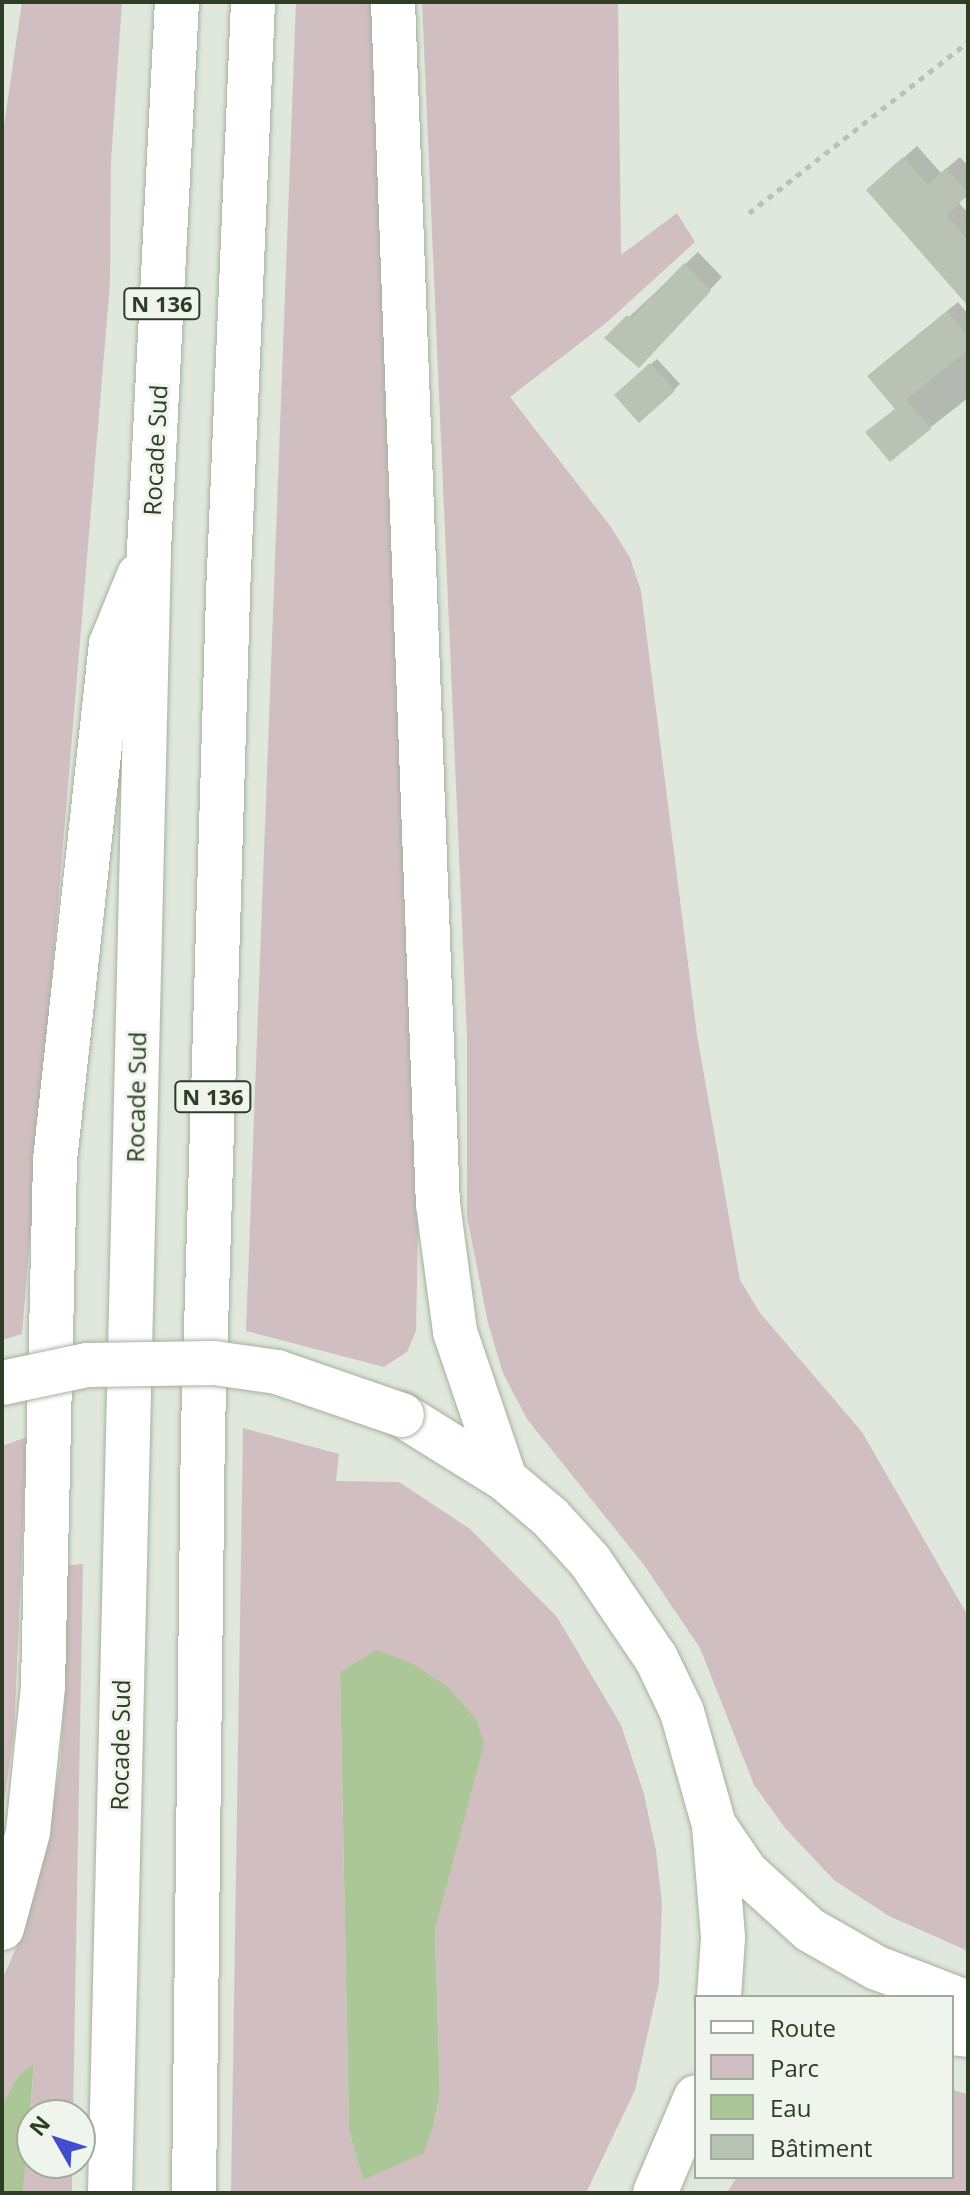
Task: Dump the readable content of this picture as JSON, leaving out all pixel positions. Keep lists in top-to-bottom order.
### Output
{
  "streets": {
    "main road": ["N 136", "Rocade Sud"]
  },
  "legend": [
    "Route",
    "Parc",
    "Eau",
    "Bâtiment"
  ],
  "north": "top left"
}
